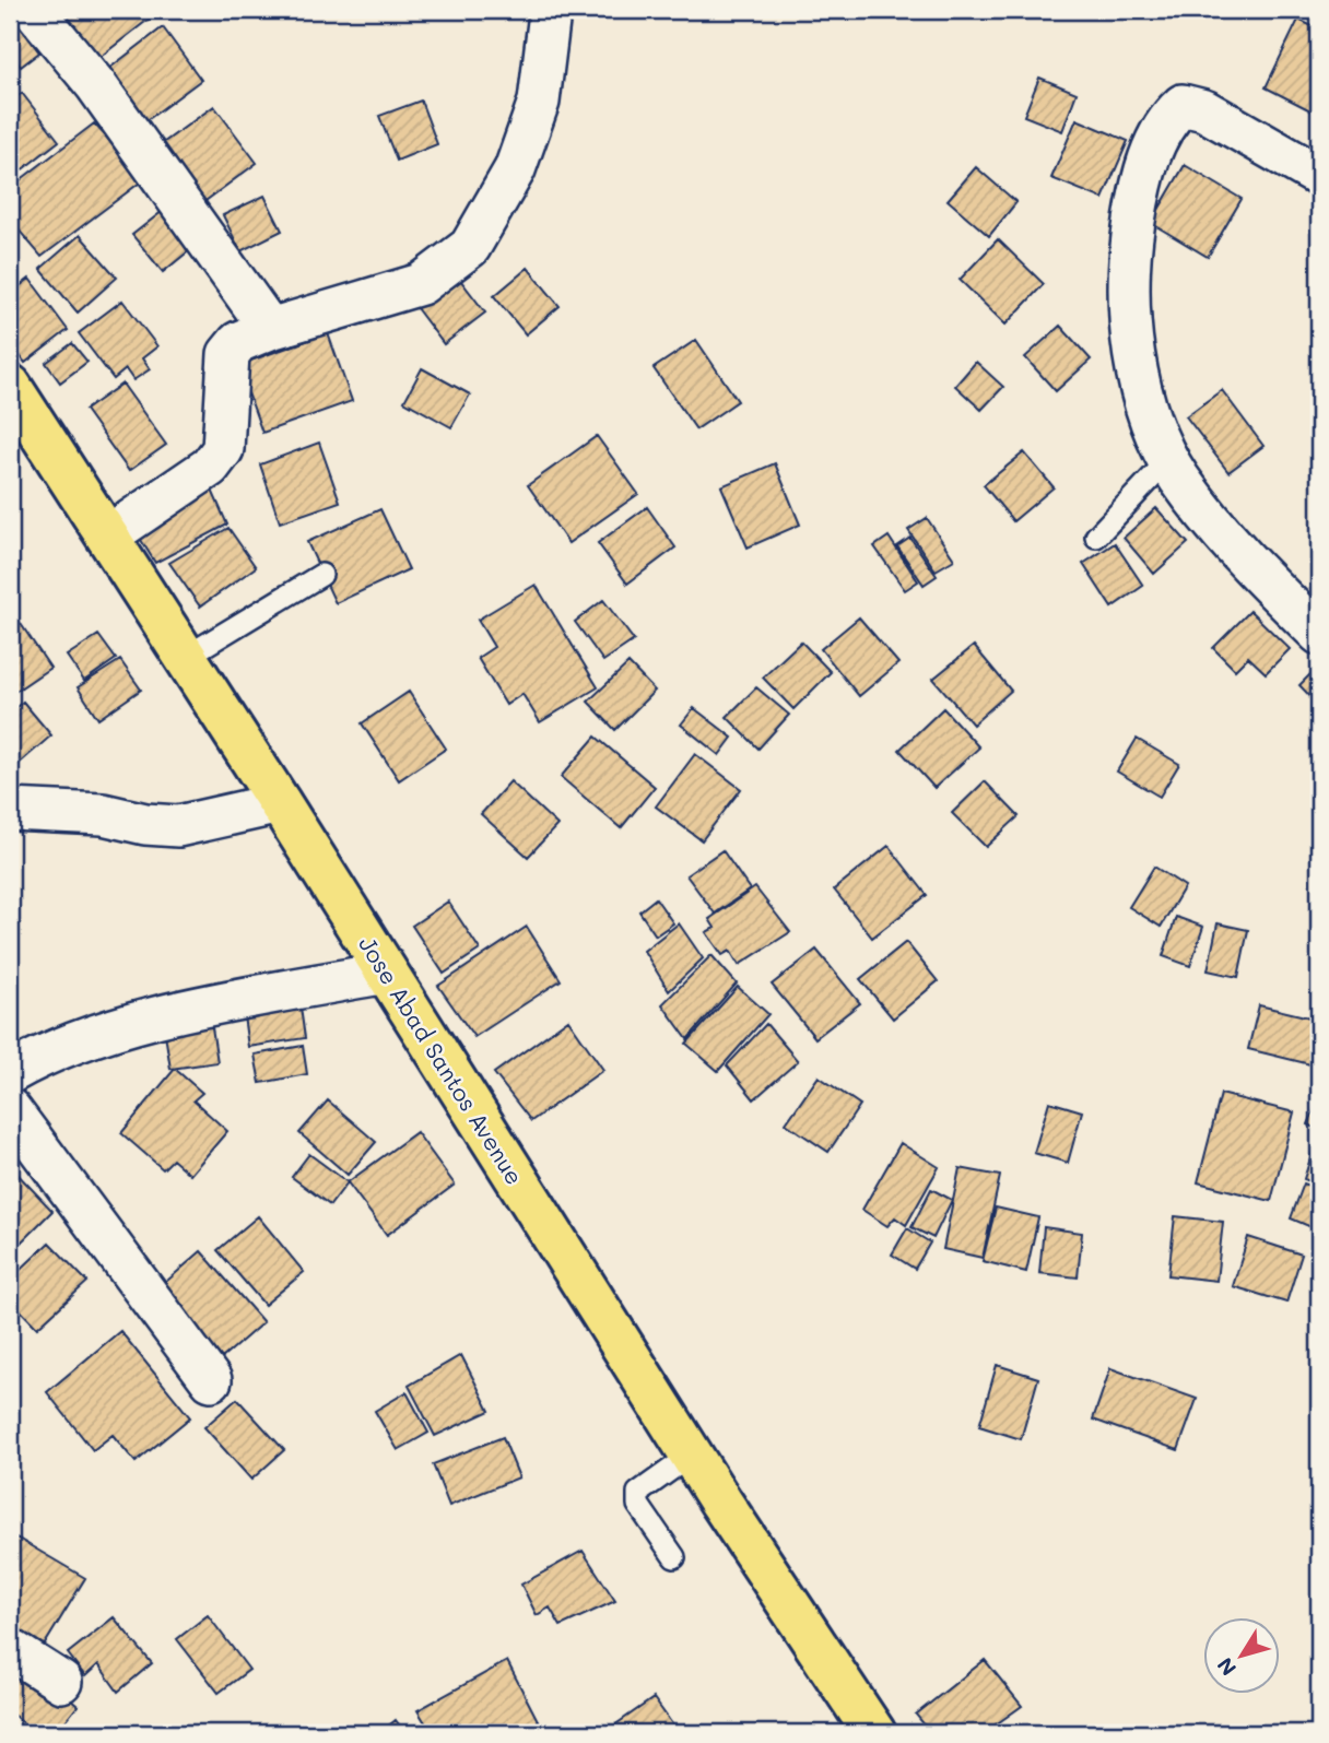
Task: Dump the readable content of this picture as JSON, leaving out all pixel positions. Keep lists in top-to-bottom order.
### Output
{
  "streets": {
    "highway": ["Jose Abad Santos Avenue"]
  },
  "north": "bottom left"
}
